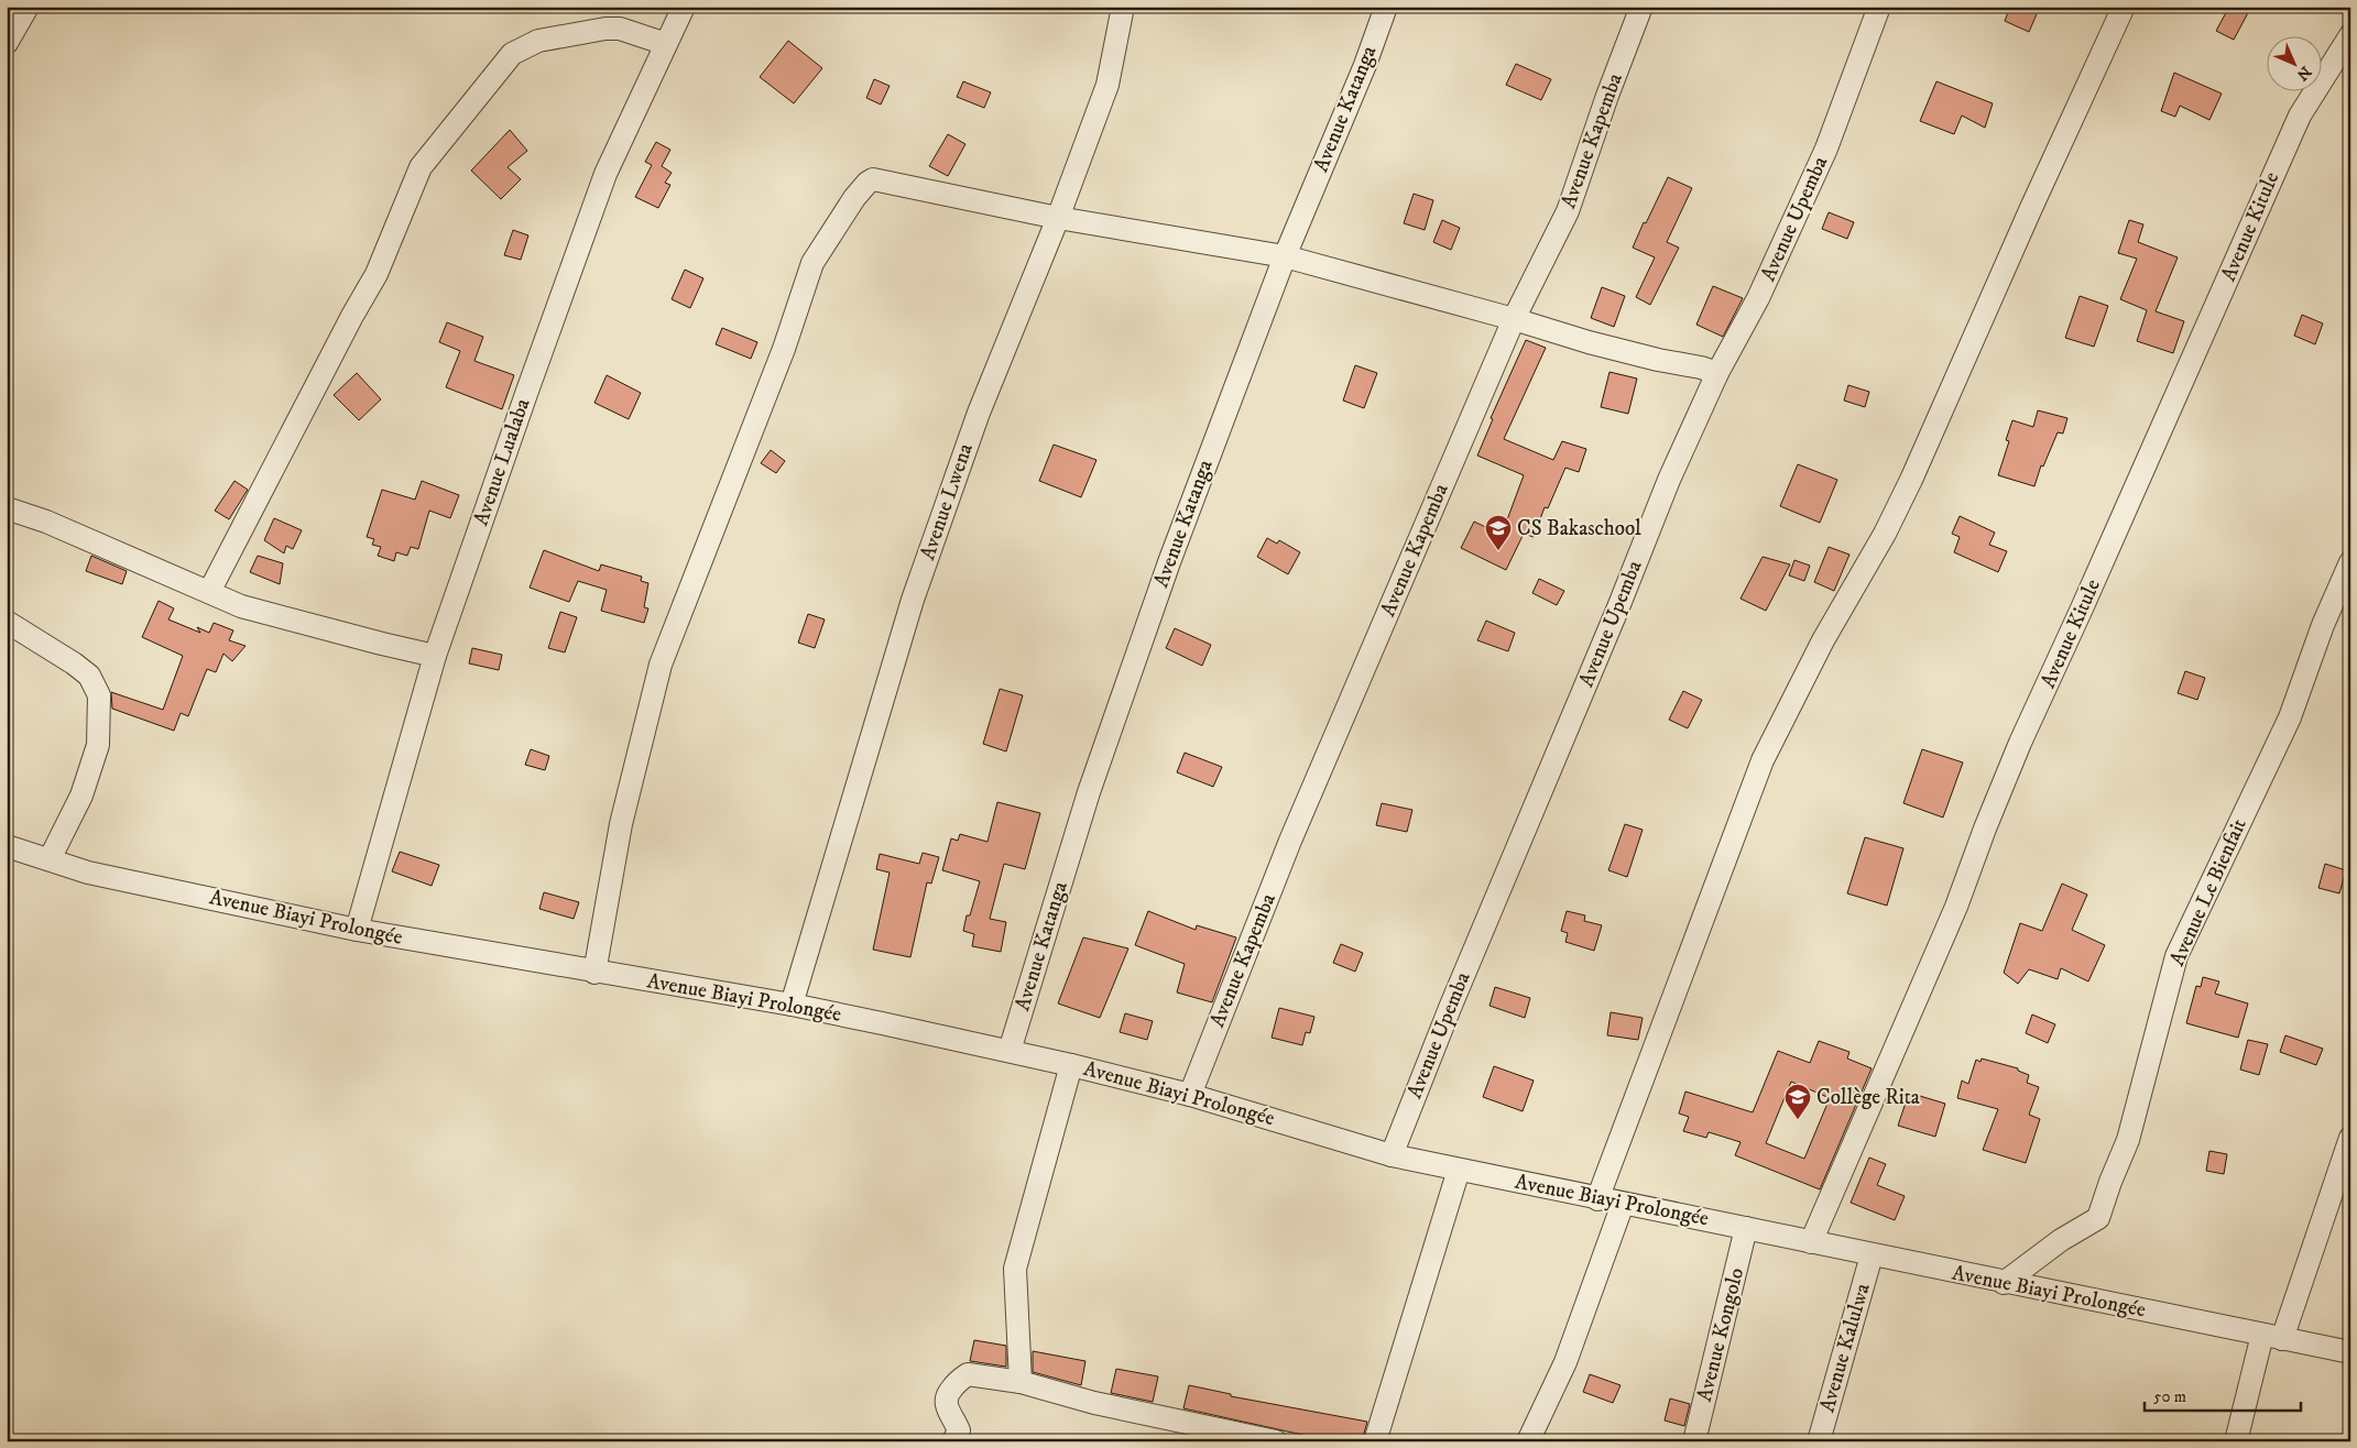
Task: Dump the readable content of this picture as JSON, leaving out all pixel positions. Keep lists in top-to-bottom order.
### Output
{
  "streets": {
    "street": [
      "Avenue Katanga",
      "Avenue Kapemba",
      "Avenue Upemba",
      "Avenue Kitule",
      "Avenue Lualaba",
      "Avenue Lwena",
      "Avenue Le Bienfait",
      "Avenue Biayi Prolongée",
      "Avenue Kongolo",
      "Avenue Kalulwa"
    ]
  },
  "crossings": [
    ["Avenue Katanga", "Avenue Biayi Prolongée"],
    ["Avenue Kapemba", "Avenue Biayi Prolongée"],
    ["Avenue Upemba", "Avenue Biayi Prolongée"],
    ["Avenue Kitule", "Avenue Biayi Prolongée"],
    ["Avenue Lualaba", "Avenue Biayi Prolongée"],
    ["Avenue Lwena", "Avenue Biayi Prolongée"],
    ["Avenue Le Bienfait", "Avenue Biayi Prolongée"],
    ["Avenue Biayi Prolongée", "Avenue Kongolo"],
    ["Avenue Biayi Prolongée", "Avenue Kalulwa"]
  ],
  "places": {
    "school or university": ["CS Bakaschool", "Collège Rita"]
  },
  "scale_bar": "50 m",
  "north": "bottom right"
}
